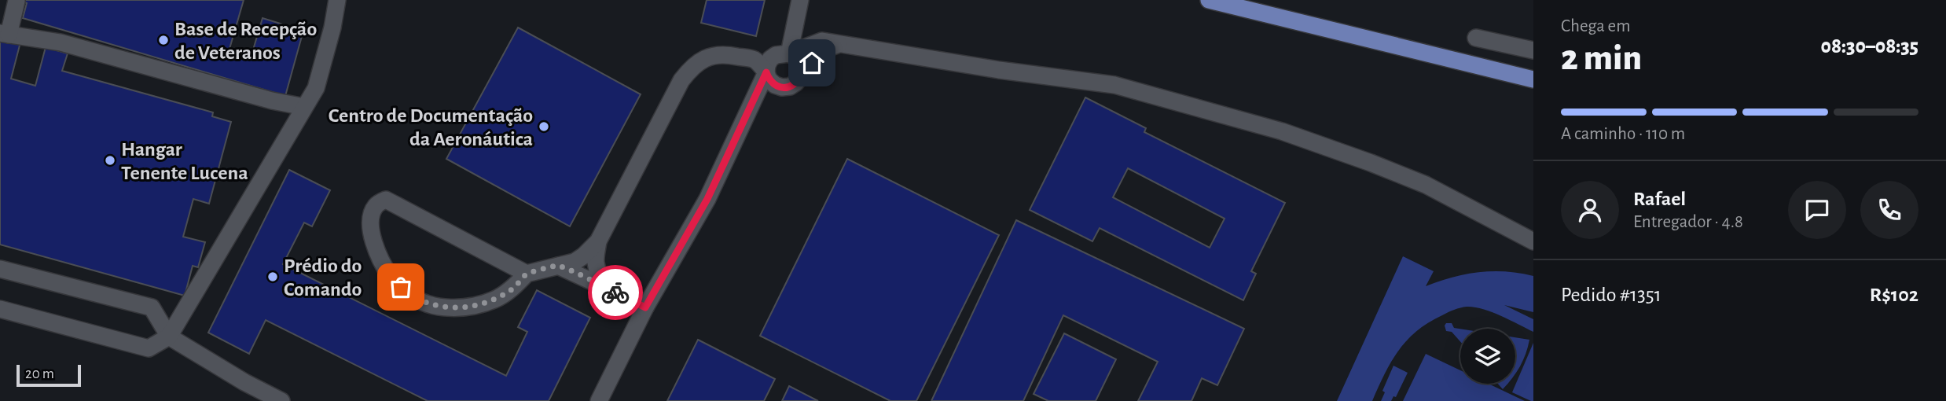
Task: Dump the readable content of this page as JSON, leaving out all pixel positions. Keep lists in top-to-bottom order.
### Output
{
  "places": [
    "Base de Recepção de Veteranos",
    "Centro de Documentação da Aeronáutica",
    "Hangar Tenente Lucena",
    "Prédio do Comando"
  ],
  "scale_bar": "20 m",
  "page": {
    "heading": ["2 min", "Chega em", "08:30–08:35"],
    "panel": [
      "Rafael",
      "Entregador · 4.8",
      "Pedido #1351",
      "R$102"
    ],
    "bar": "A caminho · 110 m",
    "scale": "20 m"
  }
}
